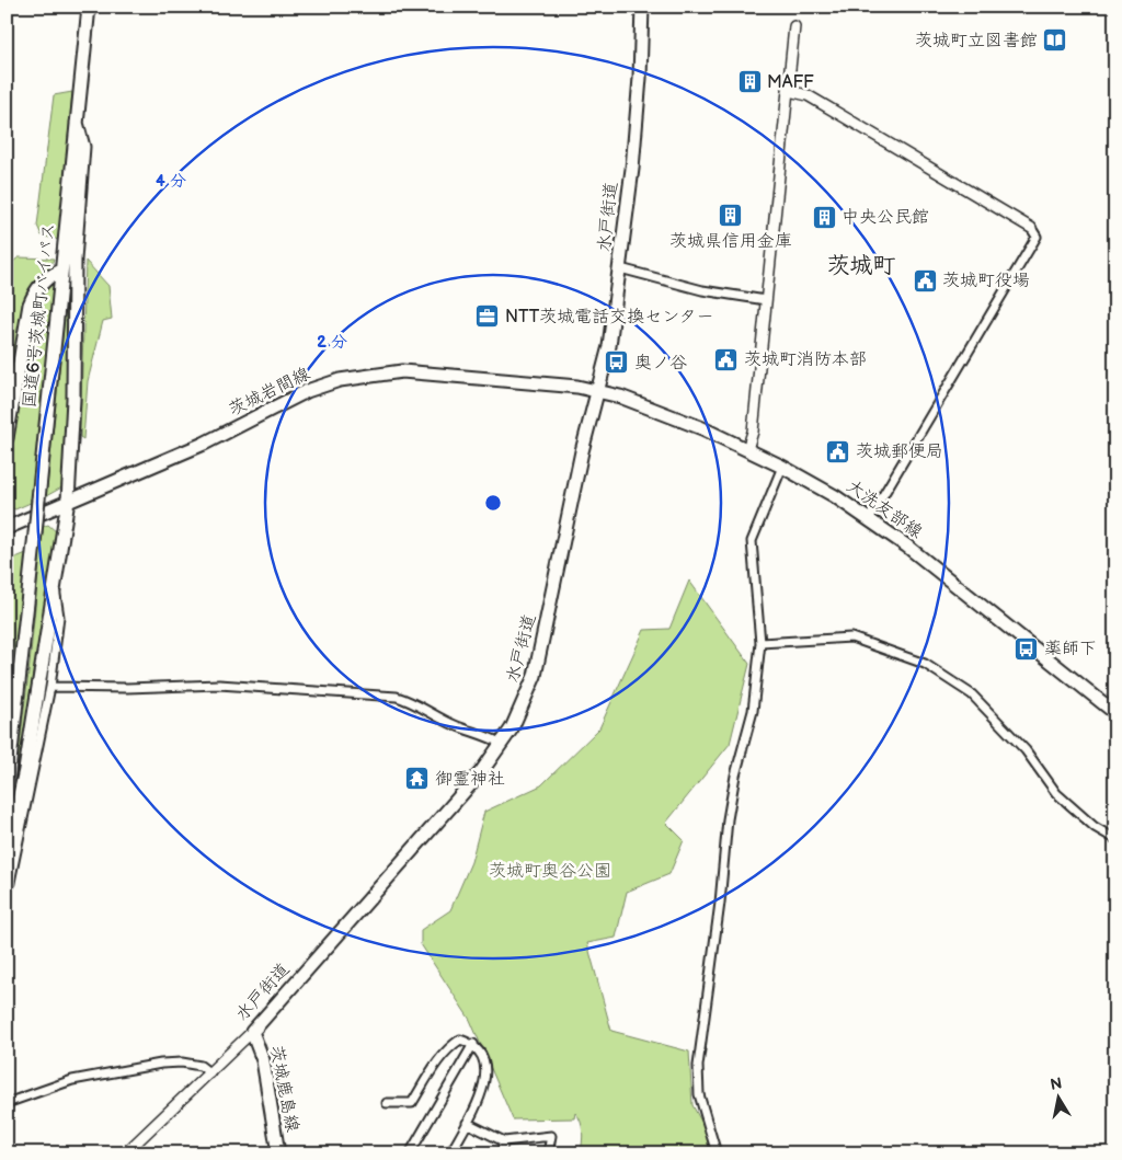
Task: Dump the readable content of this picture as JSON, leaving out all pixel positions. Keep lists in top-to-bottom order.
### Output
{
  "streets": {
    "main road": [
      "水戸街道",
      "国道6号茨城町バイパス",
      "茨城岩間線",
      "大洗友部線",
      "茨城鹿島線"
    ]
  },
  "crossings": [
    ["水戸街道", "茨城岩間線"],
    ["水戸街道", "大洗友部線"],
    ["水戸街道", "茨城鹿島線"],
    ["茨城岩間線", "大洗友部線"]
  ],
  "districts": ["茨城町"],
  "parks": ["茨城町奥谷公園"],
  "places": {
    "library": ["茨城町立図書館"],
    "building": ["MAFF", "茨城県信用金庫", "中央公民館"],
    "public building": ["茨城町役場", "茨城町消防本部", "茨城郵便局"],
    "office": ["NTT茨城電話交換センター"],
    "bus stop": ["奥ノ谷", "薬師下"],
    "temple": ["御霊神社"]
  },
  "north": "top",
  "rings": ["4 分", "2 分"]
}
